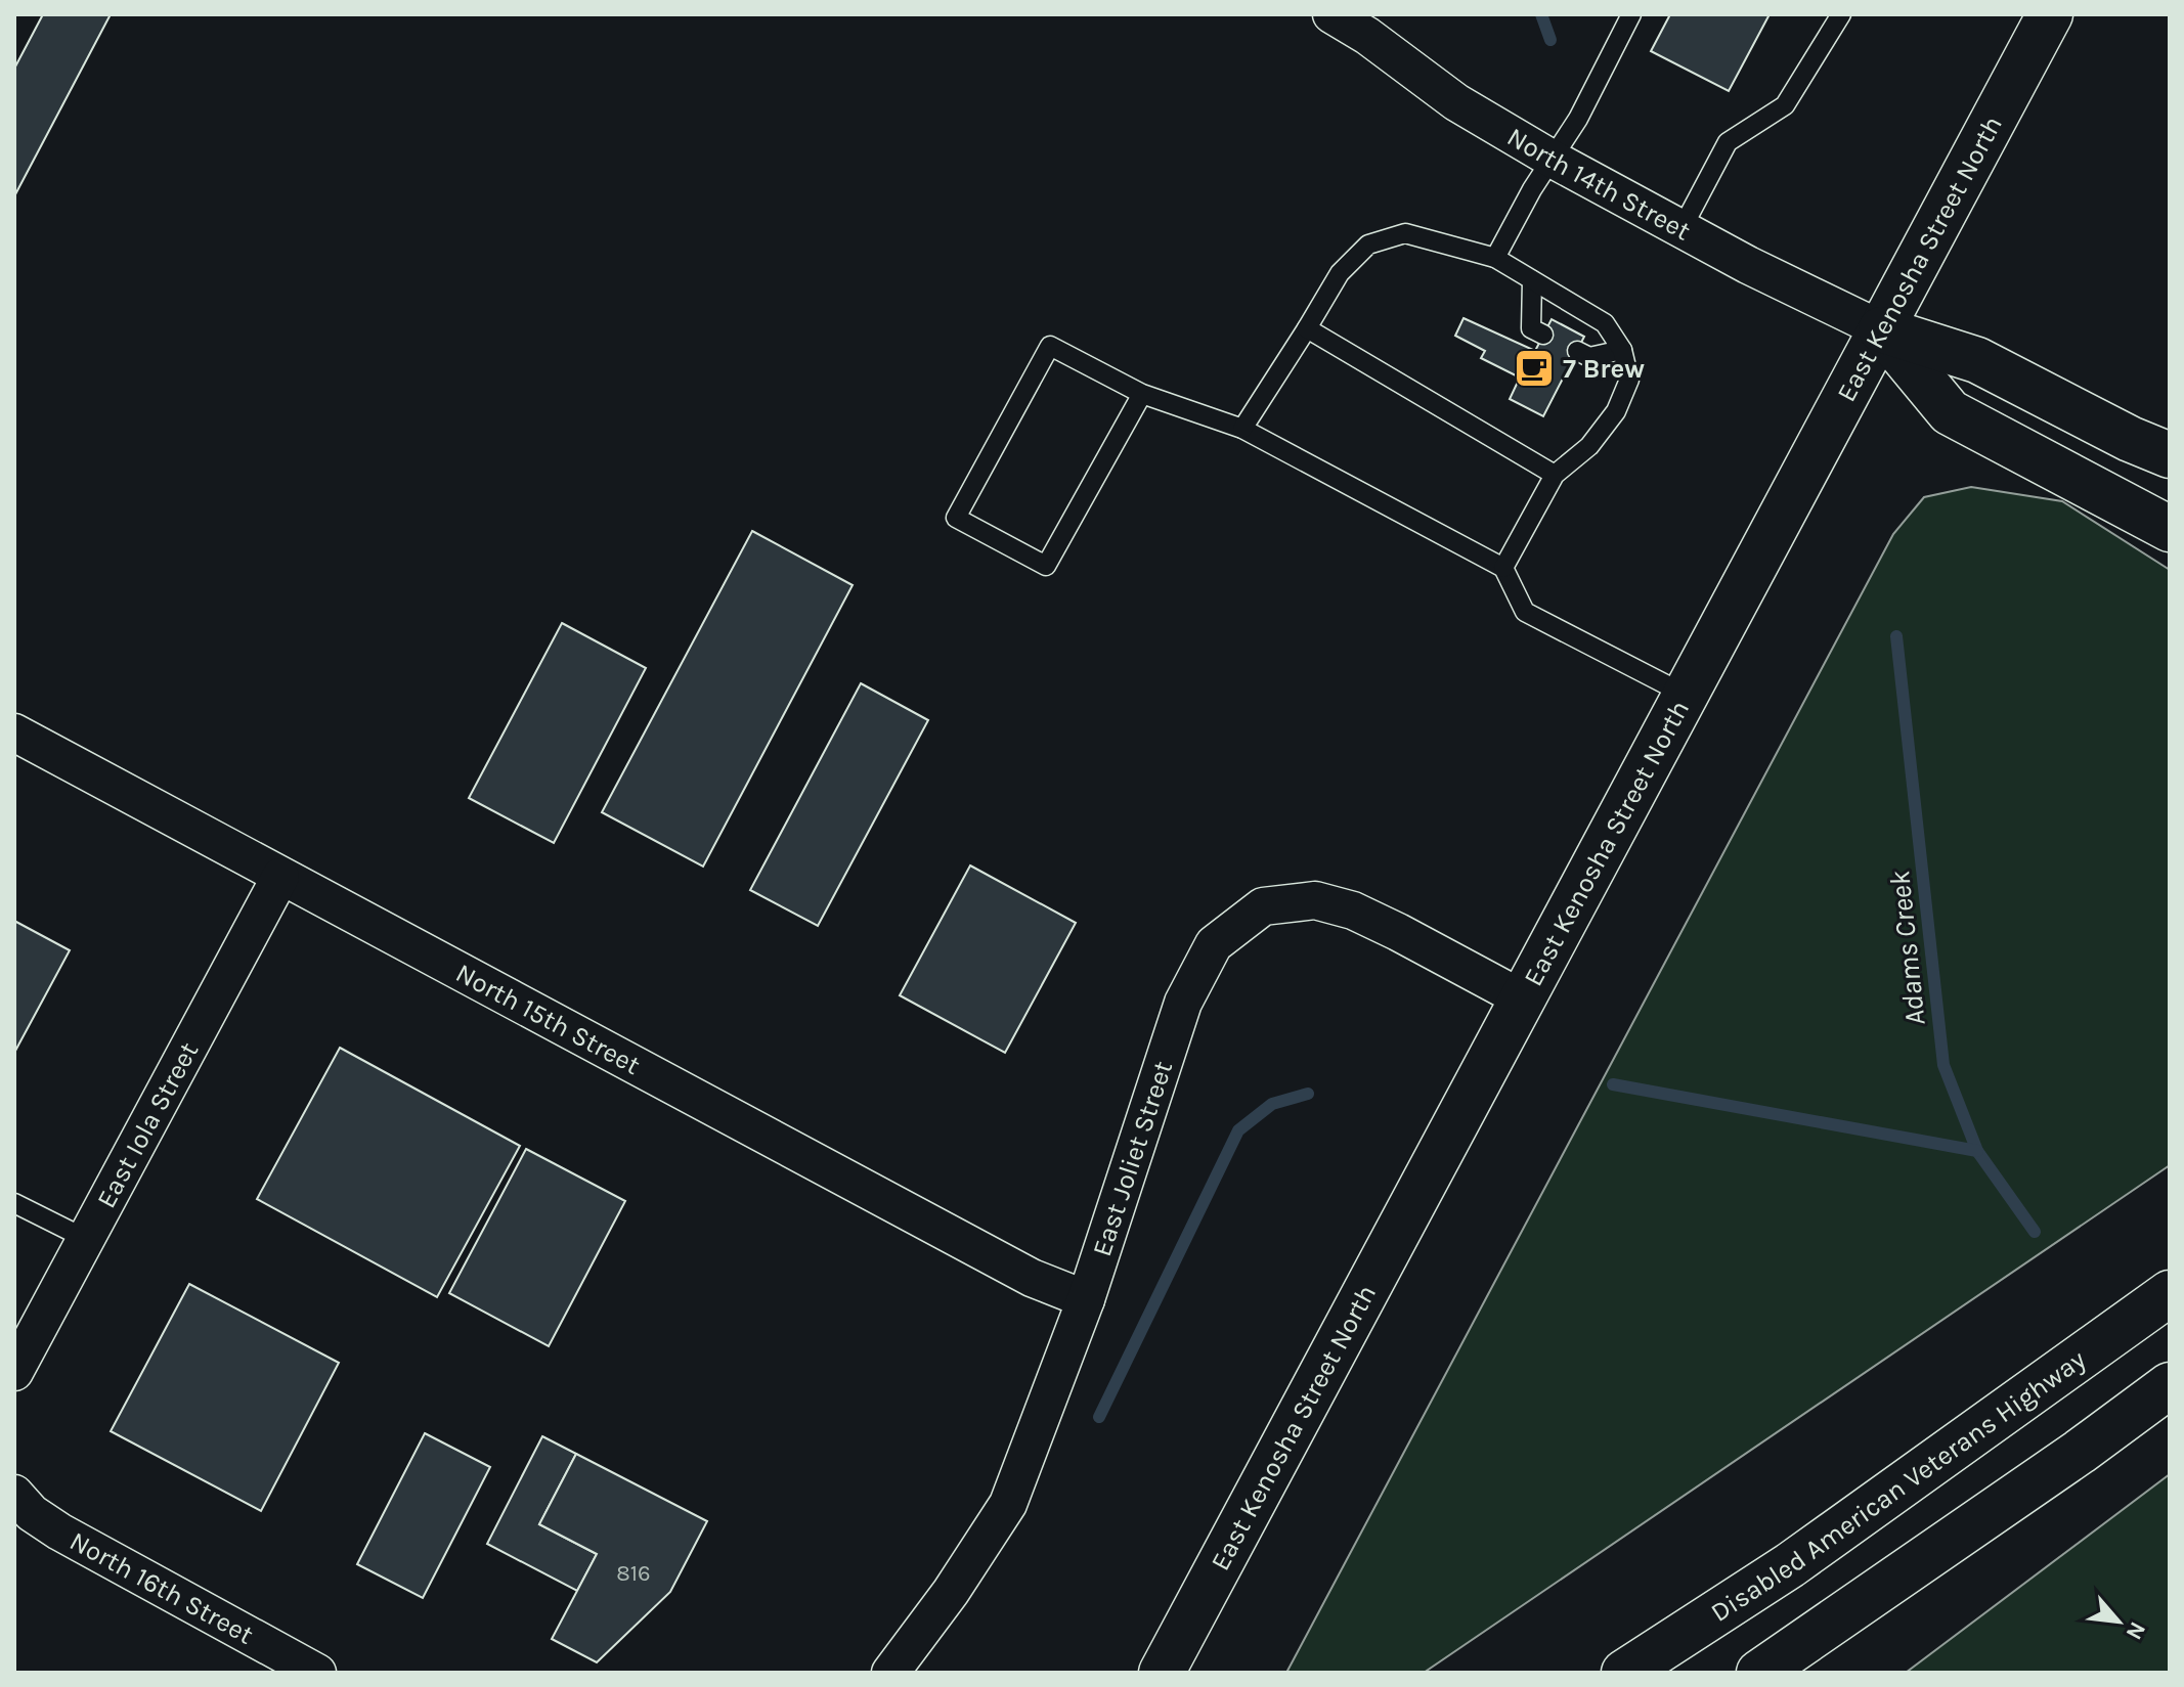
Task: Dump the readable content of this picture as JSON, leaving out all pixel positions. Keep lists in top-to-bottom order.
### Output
{
  "streets": {
    "main road": ["East Kenosha Street North", "Disabled American Veterans Highway"],
    "street": [
      "North 14th Street",
      "North 15th Street",
      "East Iola Street",
      "East Joliet Street",
      "North 16th Street"
    ]
  },
  "crossings": [
    ["North 14th Street", "East Kenosha Street North"],
    ["East Kenosha Street North", "East Joliet Street"],
    ["North 15th Street", "East Iola Street"],
    ["North 15th Street", "East Joliet Street"]
  ],
  "water": ["Adams Creek"],
  "places": {
    "cafe": ["7 Brew"]
  },
  "house_numbers": ["816"],
  "north": "bottom right"
}
